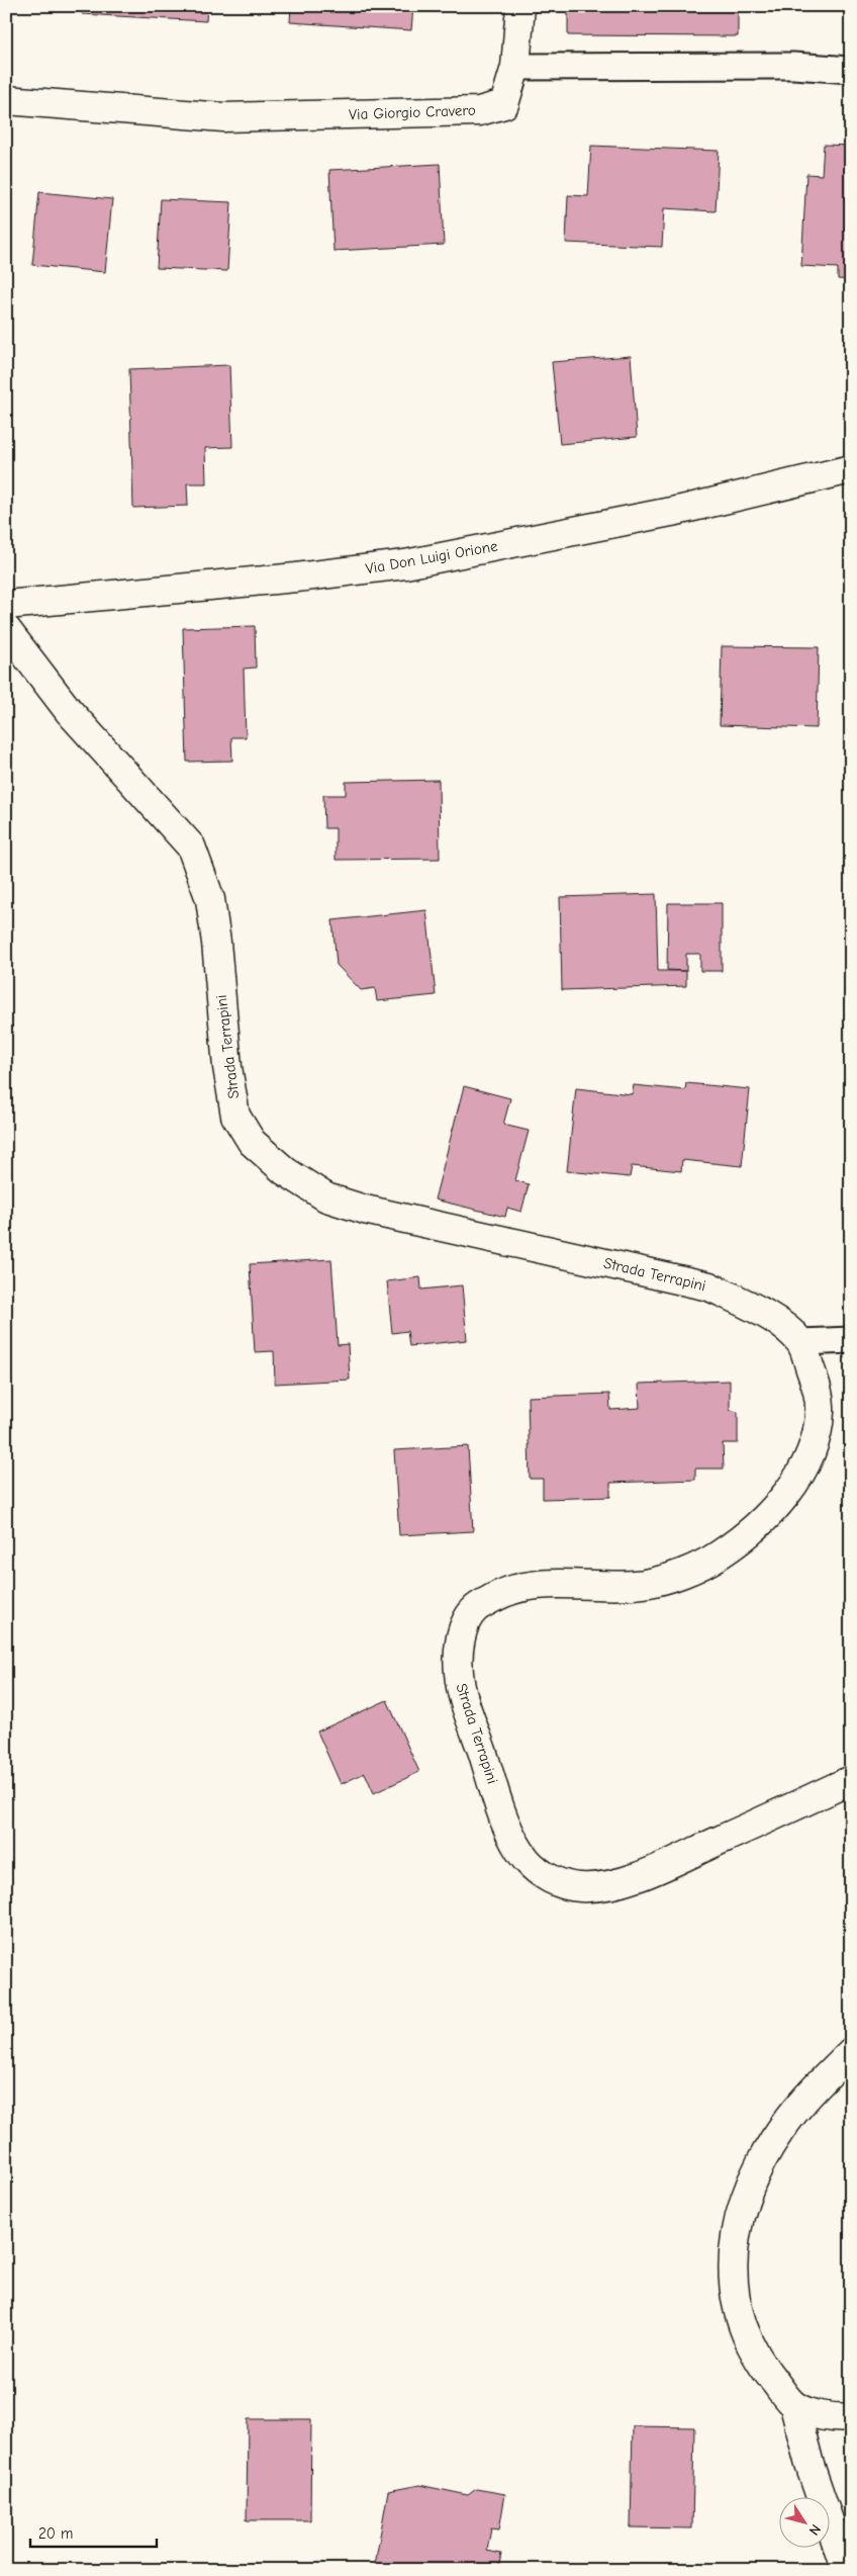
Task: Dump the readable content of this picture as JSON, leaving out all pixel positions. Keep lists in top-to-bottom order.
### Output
{
  "streets": {
    "street": ["Via Giorgio Cravero", "Via Don Luigi Orione", "Strada Terrapini"]
  },
  "scale_bar": "20 m",
  "north": "bottom right"
}
